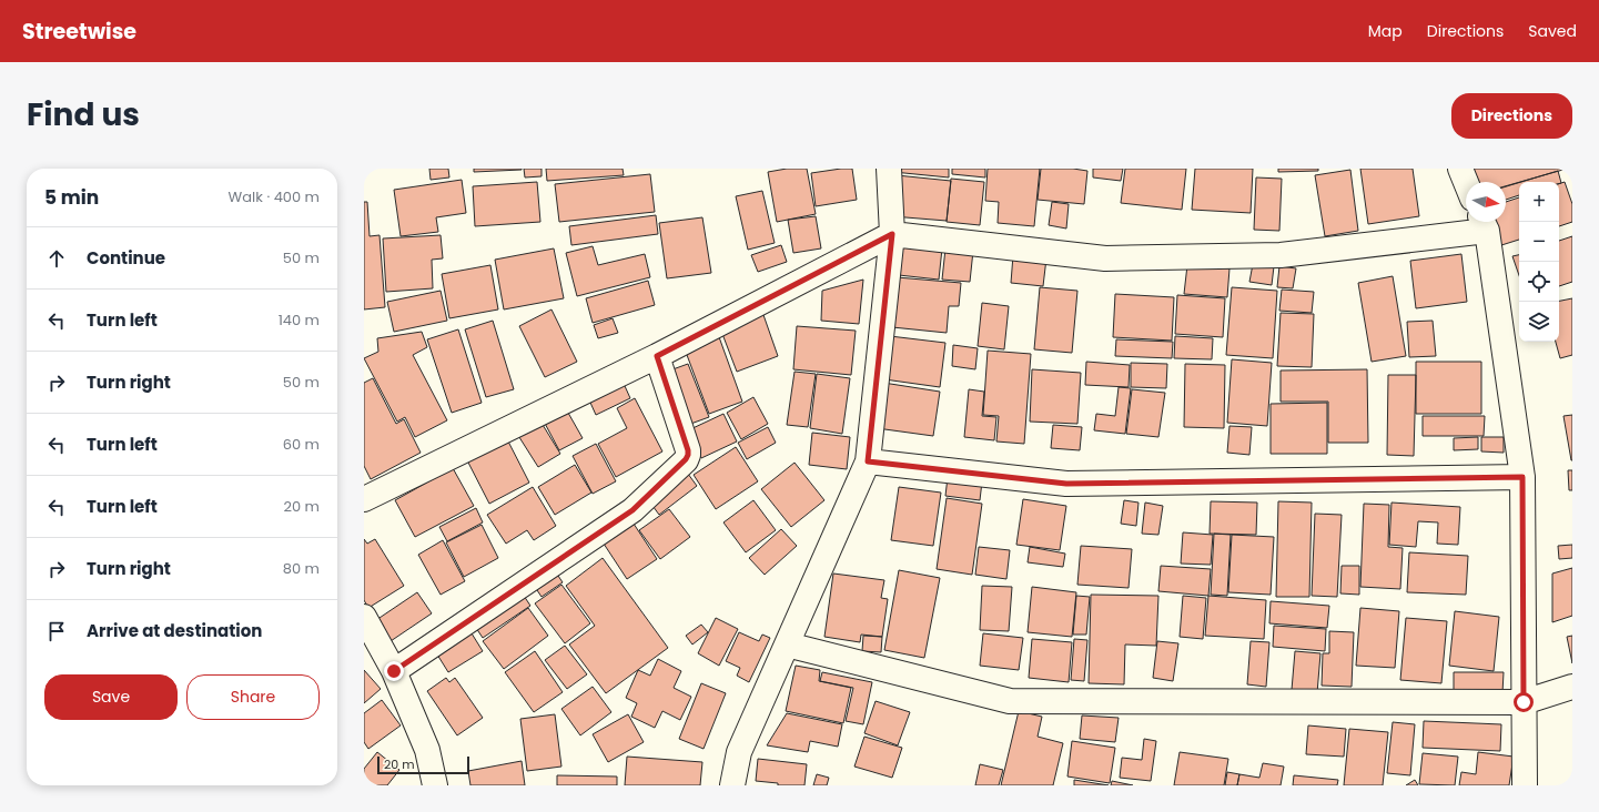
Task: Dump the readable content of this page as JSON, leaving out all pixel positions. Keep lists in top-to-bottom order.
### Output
{
  "scale_bar": "20 m",
  "north": "right",
  "page": {
    "header": "Streetwise",
    "nav": ["Map", "Directions", "Saved"],
    "title": "Find us",
    "buttons": [
      "Directions",
      ["Save", "Share"]
    ],
    "heading": ["5 min", "Walk · 400 m"],
    "map_buttons": ["+", "−"],
    "list": [
      ["Continue", "50 m"],
      ["Turn left", "140 m"],
      ["Turn right", "50 m"],
      ["Turn left", "60 m"],
      ["Turn left", "20 m"],
      ["Turn right", "80 m"],
      "Arrive at destination"
    ],
    "scale": "20 m"
  }
}
